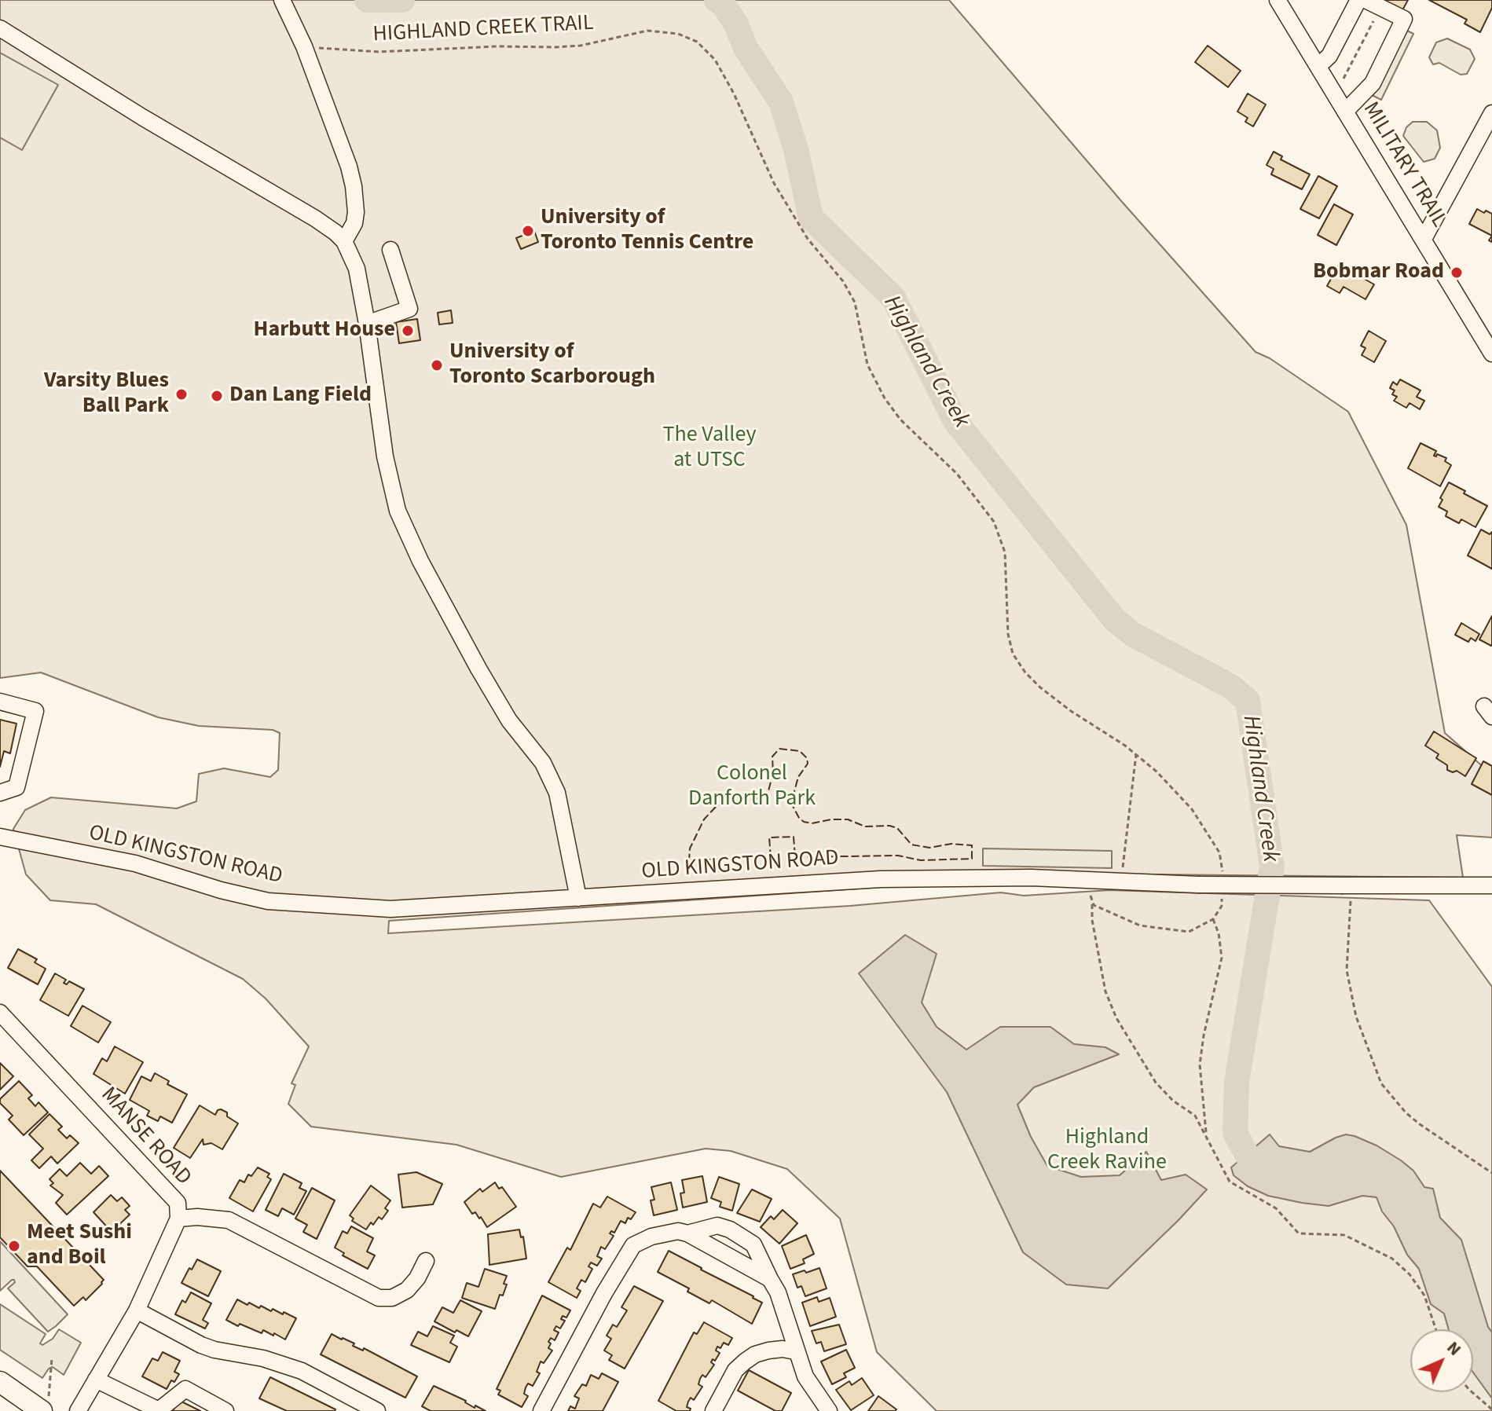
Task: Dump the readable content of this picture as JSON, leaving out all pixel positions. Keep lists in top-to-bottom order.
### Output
{
  "streets": {
    "street": ["MILITARY TRAIL", "OLD KINGSTON ROAD", "MANSE ROAD"],
    "path": ["HIGHLAND CREEK TRAIL"]
  },
  "crossings": [
    ["HIGHLAND CREEK TRAIL", "OLD KINGSTON ROAD"]
  ],
  "water": ["Highland Creek"],
  "parks": ["The Valley at UTSC", "Colonel Danforth Park", "Highland Creek Ravine"],
  "places": [
    "University of Toronto Tennis Centre",
    "Bobmar Road",
    "Harbutt House",
    "University of Toronto Scarborough",
    "Varsity Blues Ball Park",
    "Dan Lang Field",
    "Meet Sushi and Boil"
  ],
  "north": "top right"
}
